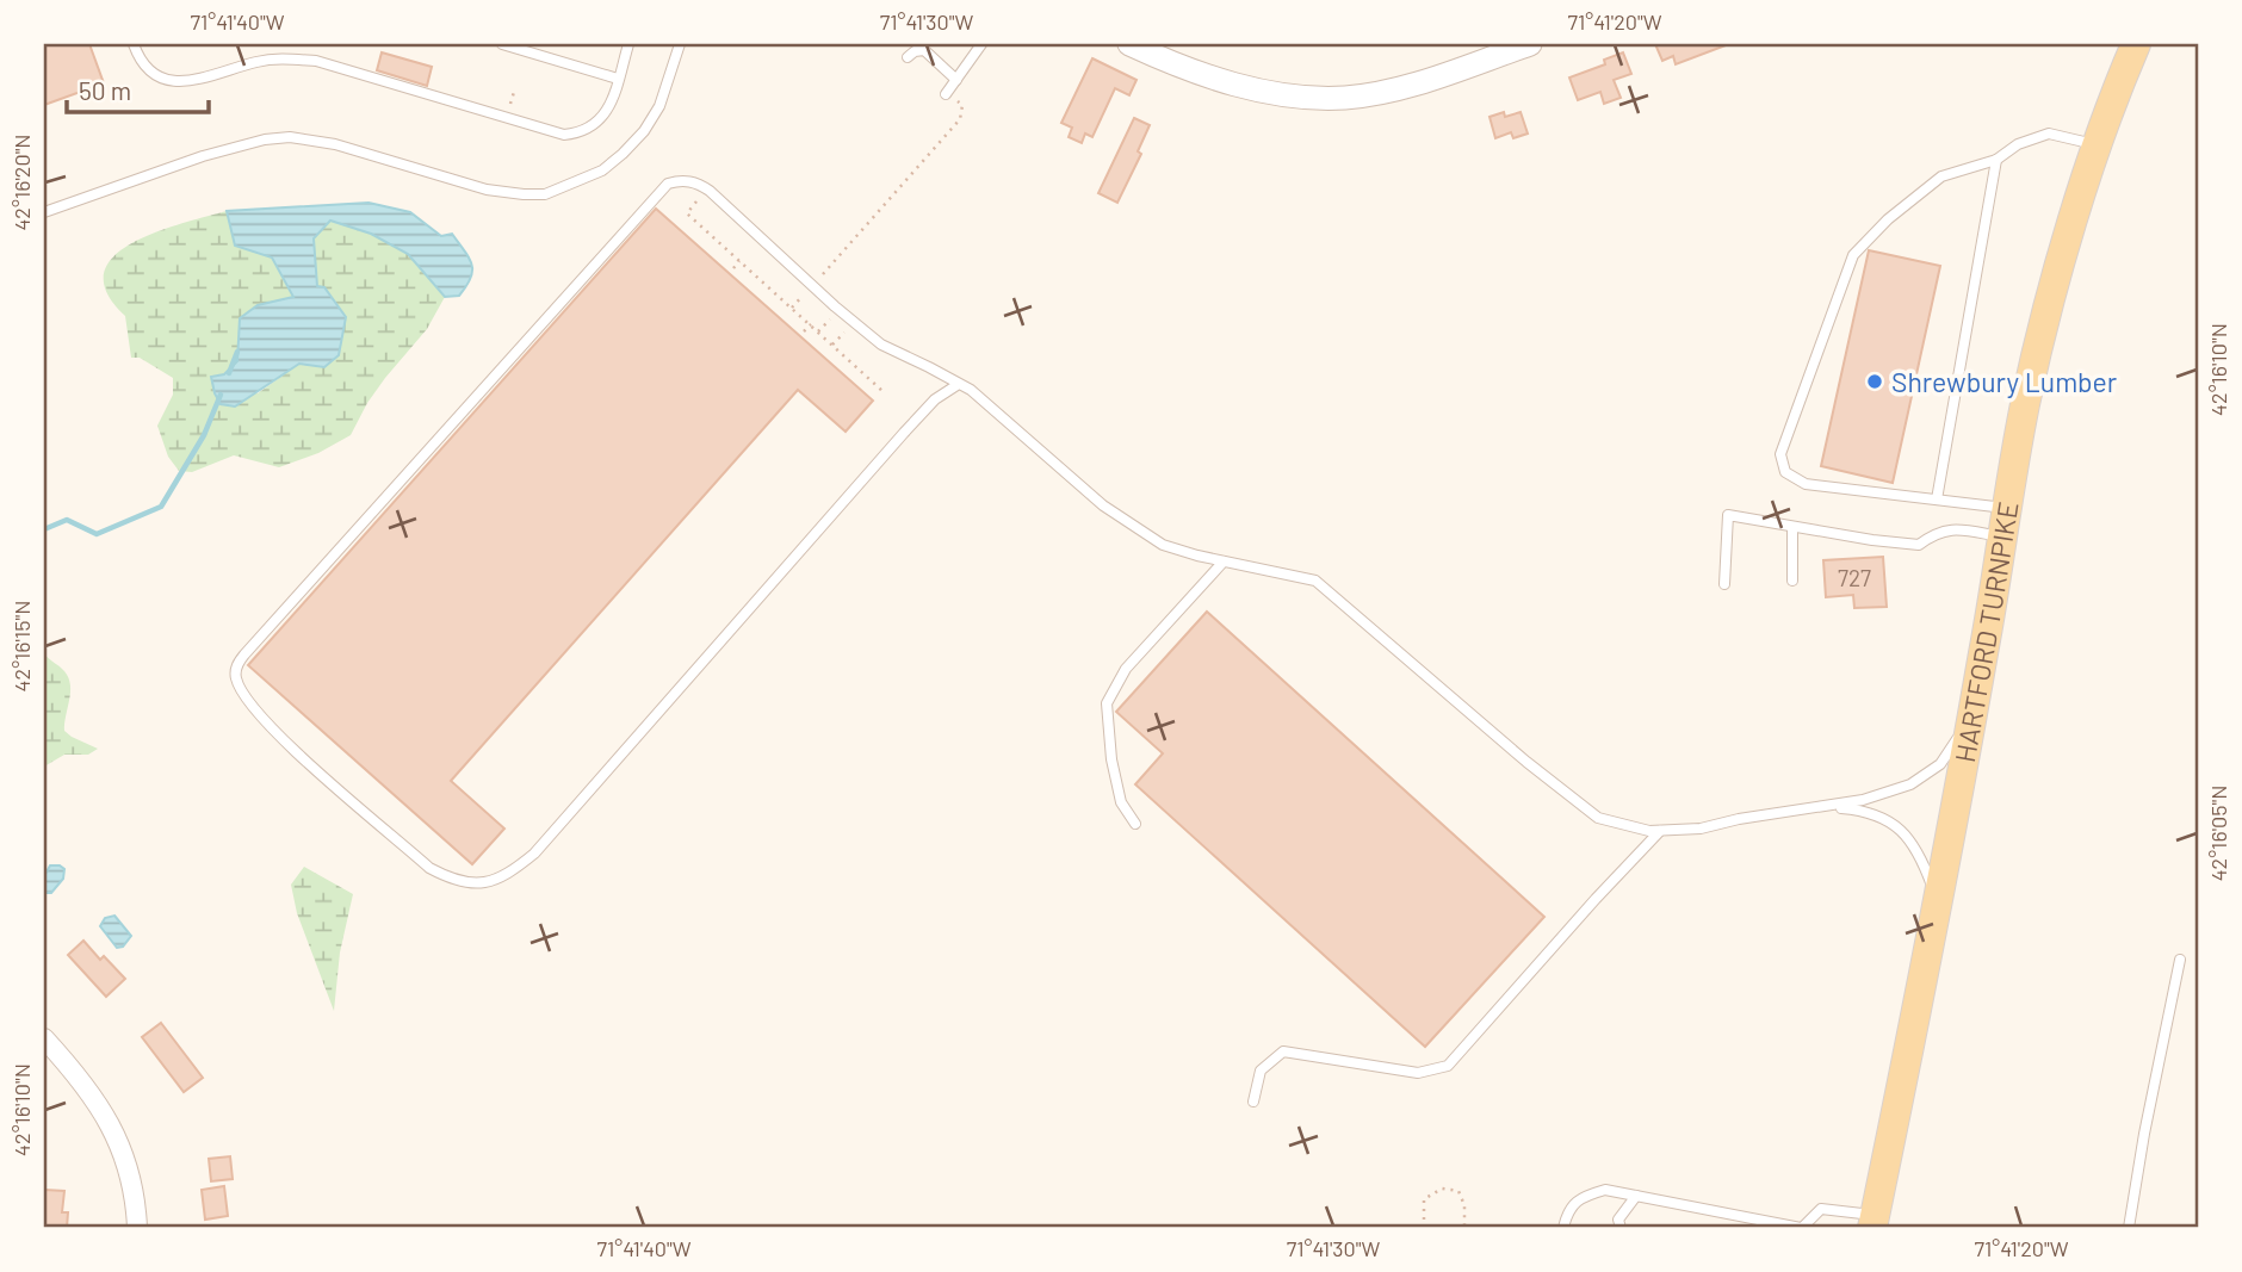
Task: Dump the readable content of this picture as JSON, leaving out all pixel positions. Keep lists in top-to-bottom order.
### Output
{
  "streets": {
    "main road": ["HARTFORD TURNPIKE"]
  },
  "places": ["Shrewbury Lumber"],
  "house_numbers": ["727"],
  "scale_bar": "50 m",
  "coordinates": [
    "71°41'40\"W",
    "71°41'30\"W",
    "71°41'20\"W",
    "42°16'20\"N",
    "42°16'10\"N",
    "42°16'15\"N",
    "42°16'05\"N"
  ]
}
